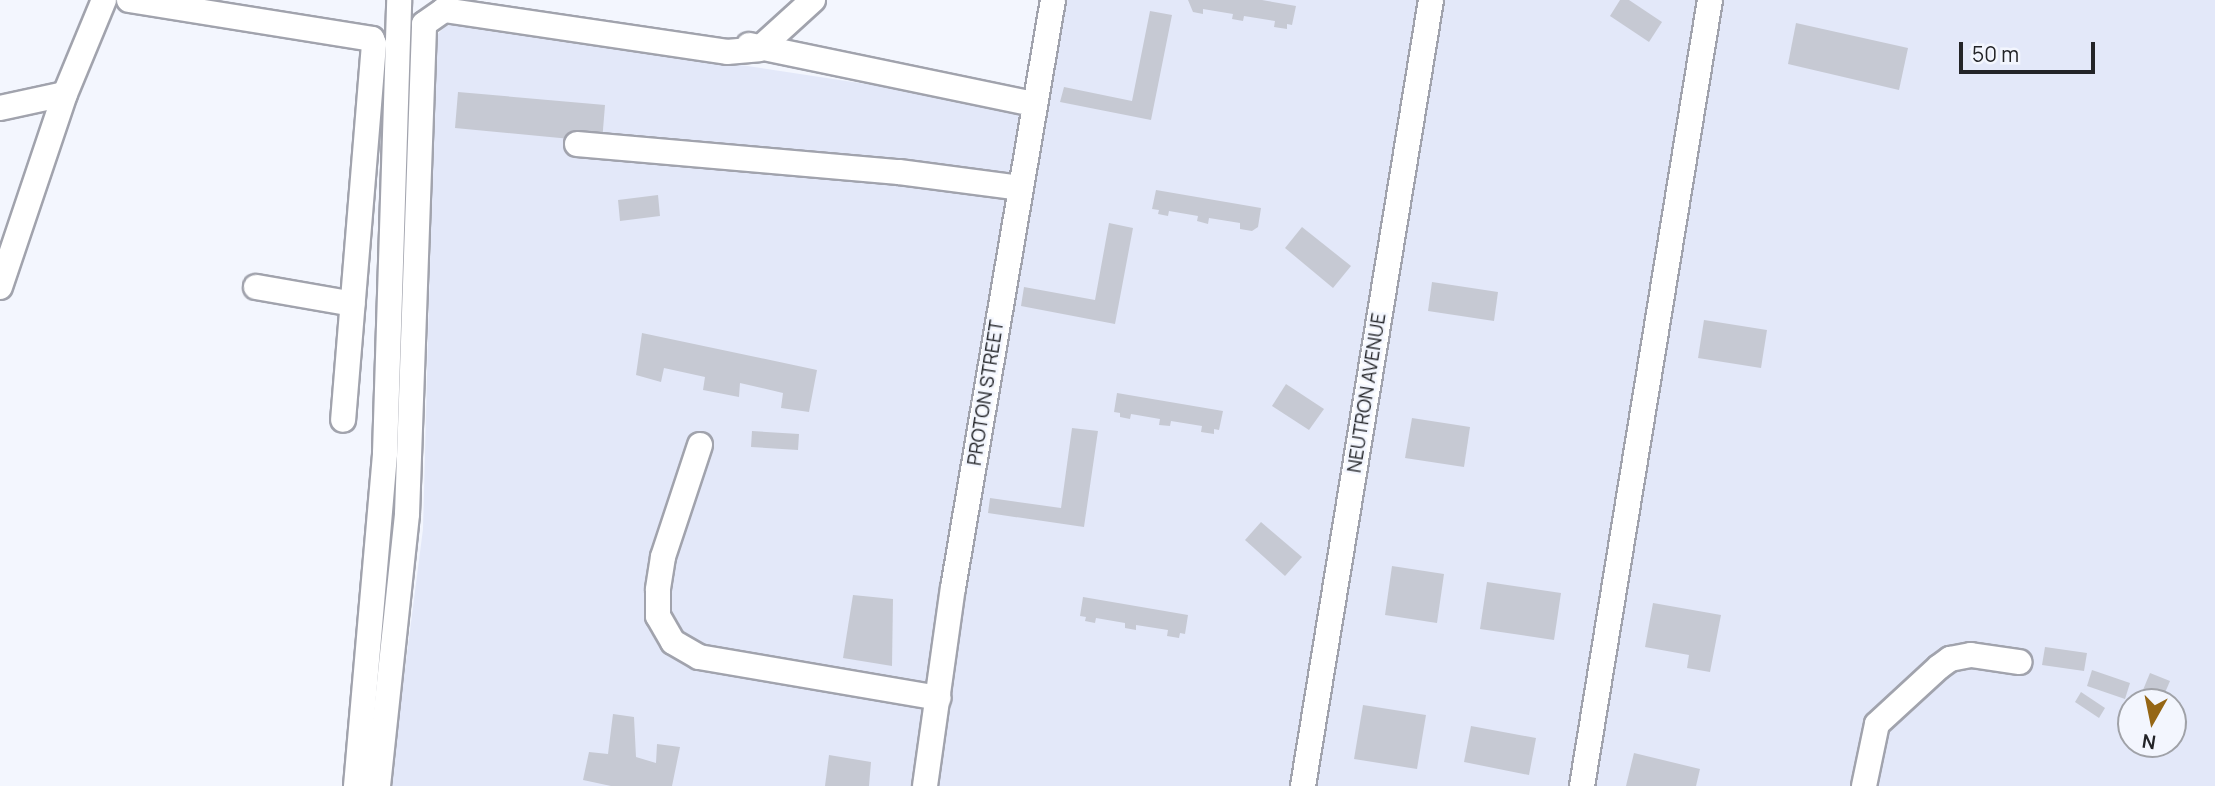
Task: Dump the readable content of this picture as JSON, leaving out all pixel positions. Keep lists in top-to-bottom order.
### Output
{
  "streets": {
    "street": ["PROTON STREET", "NEUTRON AVENUE"]
  },
  "scale_bar": "50 m",
  "north": "bottom"
}
